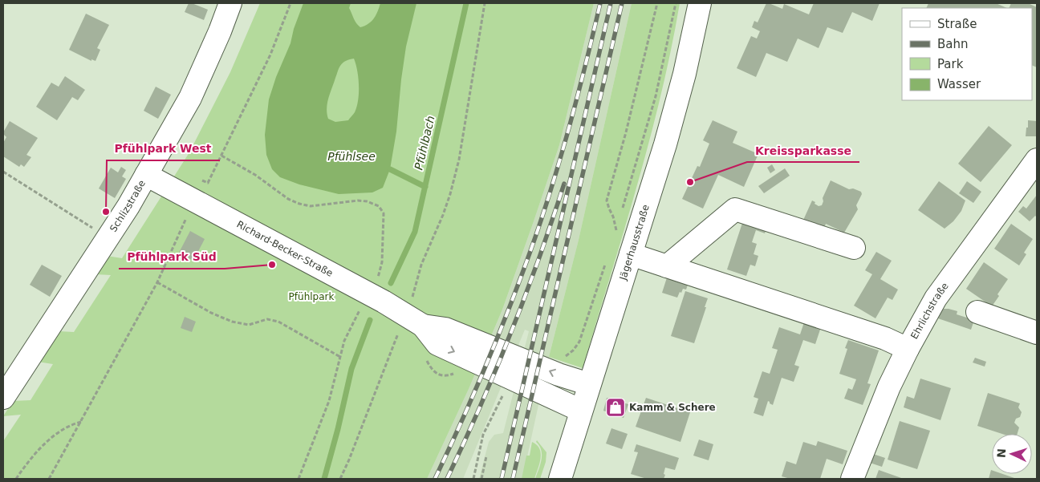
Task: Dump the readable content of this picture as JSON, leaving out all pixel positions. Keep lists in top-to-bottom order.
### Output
{
  "streets": {
    "street": [
      "Schlizstraße",
      "Jägerhausstraße",
      "Richard-Becker-Straße",
      "Ehrlichstraße"
    ]
  },
  "crossings": [
    ["Schlizstraße", "Richard-Becker-Straße"],
    ["Jägerhausstraße", "Richard-Becker-Straße"]
  ],
  "water": ["Pfühlbach", "Pfühlsee"],
  "parks": ["Pfühlpark"],
  "places": {
    "other": ["Kreissparkasse", "Pfühlpark West", "Pfühlpark Süd"],
    "shop": ["Kamm & Schere"]
  },
  "legend": [
    "Straße",
    "Bahn",
    "Park",
    "Wasser"
  ],
  "north": "left"
}
